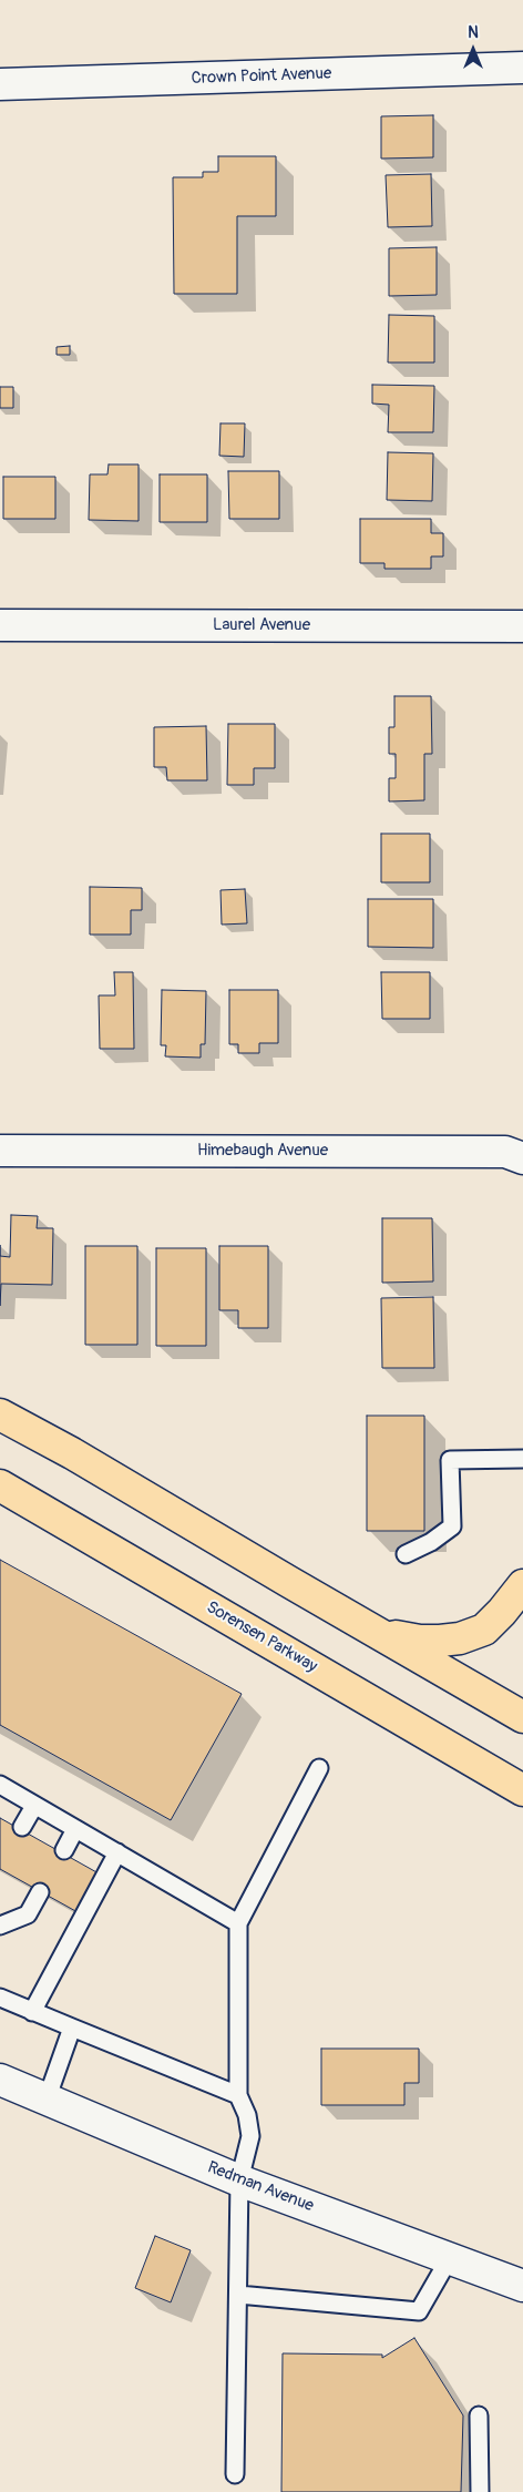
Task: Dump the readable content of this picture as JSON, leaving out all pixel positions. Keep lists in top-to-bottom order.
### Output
{
  "streets": {
    "main road": ["Sorensen Parkway"],
    "street": [
      "Crown Point Avenue",
      "Laurel Avenue",
      "Himebaugh Avenue",
      "Redman Avenue"
    ]
  },
  "north": "top"
}
